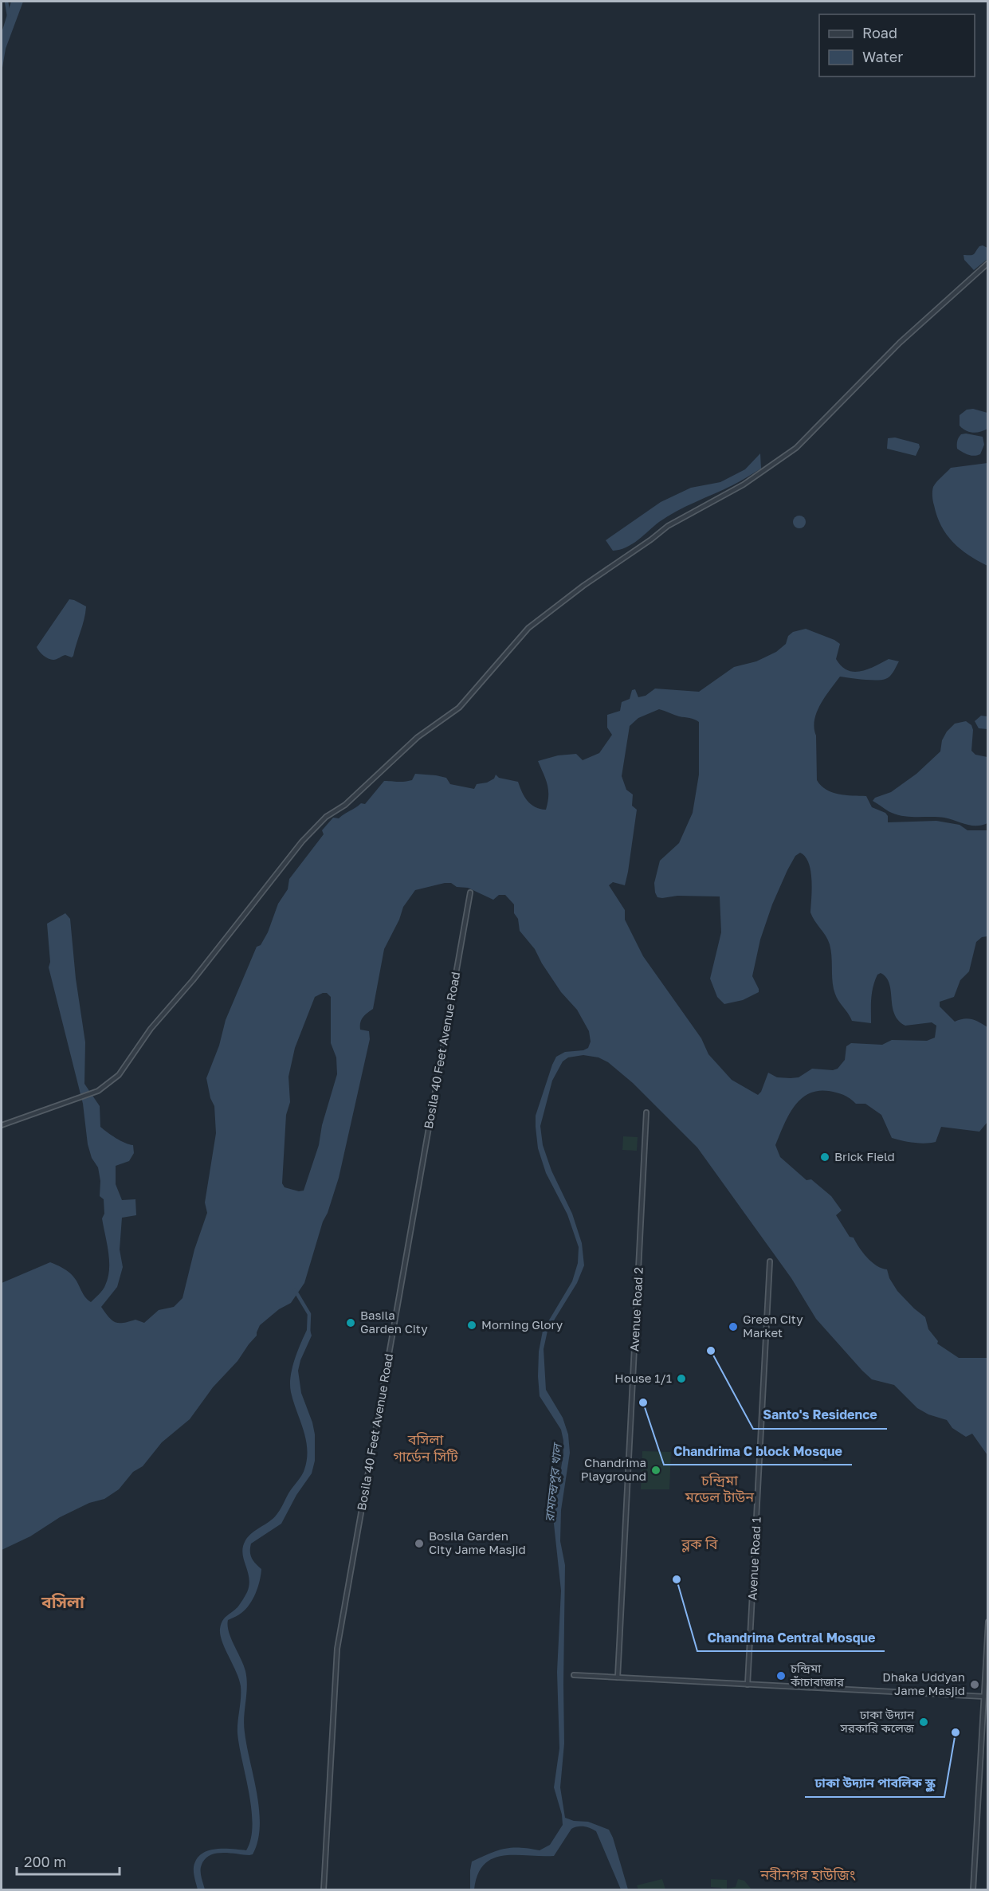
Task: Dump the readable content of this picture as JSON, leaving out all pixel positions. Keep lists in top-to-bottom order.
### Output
{
  "streets": {
    "street": ["Bosila 40 Feet Avenue Road", "Avenue Road 2", "Avenue Road 1"]
  },
  "districts": [
    "বসিলা গার্ডেন সিটি",
    "চন্দ্রিমা মডেল টাউন",
    "ব্লক বি",
    "বসিলা",
    "নবীনগর হাউজিং"
  ],
  "water": ["রামচন্দ্রপুর খাল"],
  "places": [
    "Brick Field",
    "Basila Garden City",
    "Morning Glory",
    "Green City Market",
    "Santo's Residence",
    "House 1/1",
    "Chandrima C block Mosque",
    "Chandrima Playground",
    "Bosila Garden City Jame Masjid",
    "Chandrima Central Mosque",
    "চন্দ্রিমা কাঁচাবাজার",
    "Dhaka Uddyan Jame Masjid",
    "ঢাকা উদ্যান সরকারি কলেজ",
    "ঢাকা উদ্যান পাবলিক স্কুল"
  ],
  "legend": ["Road", "Water"],
  "scale_bar": "200 m"
}
